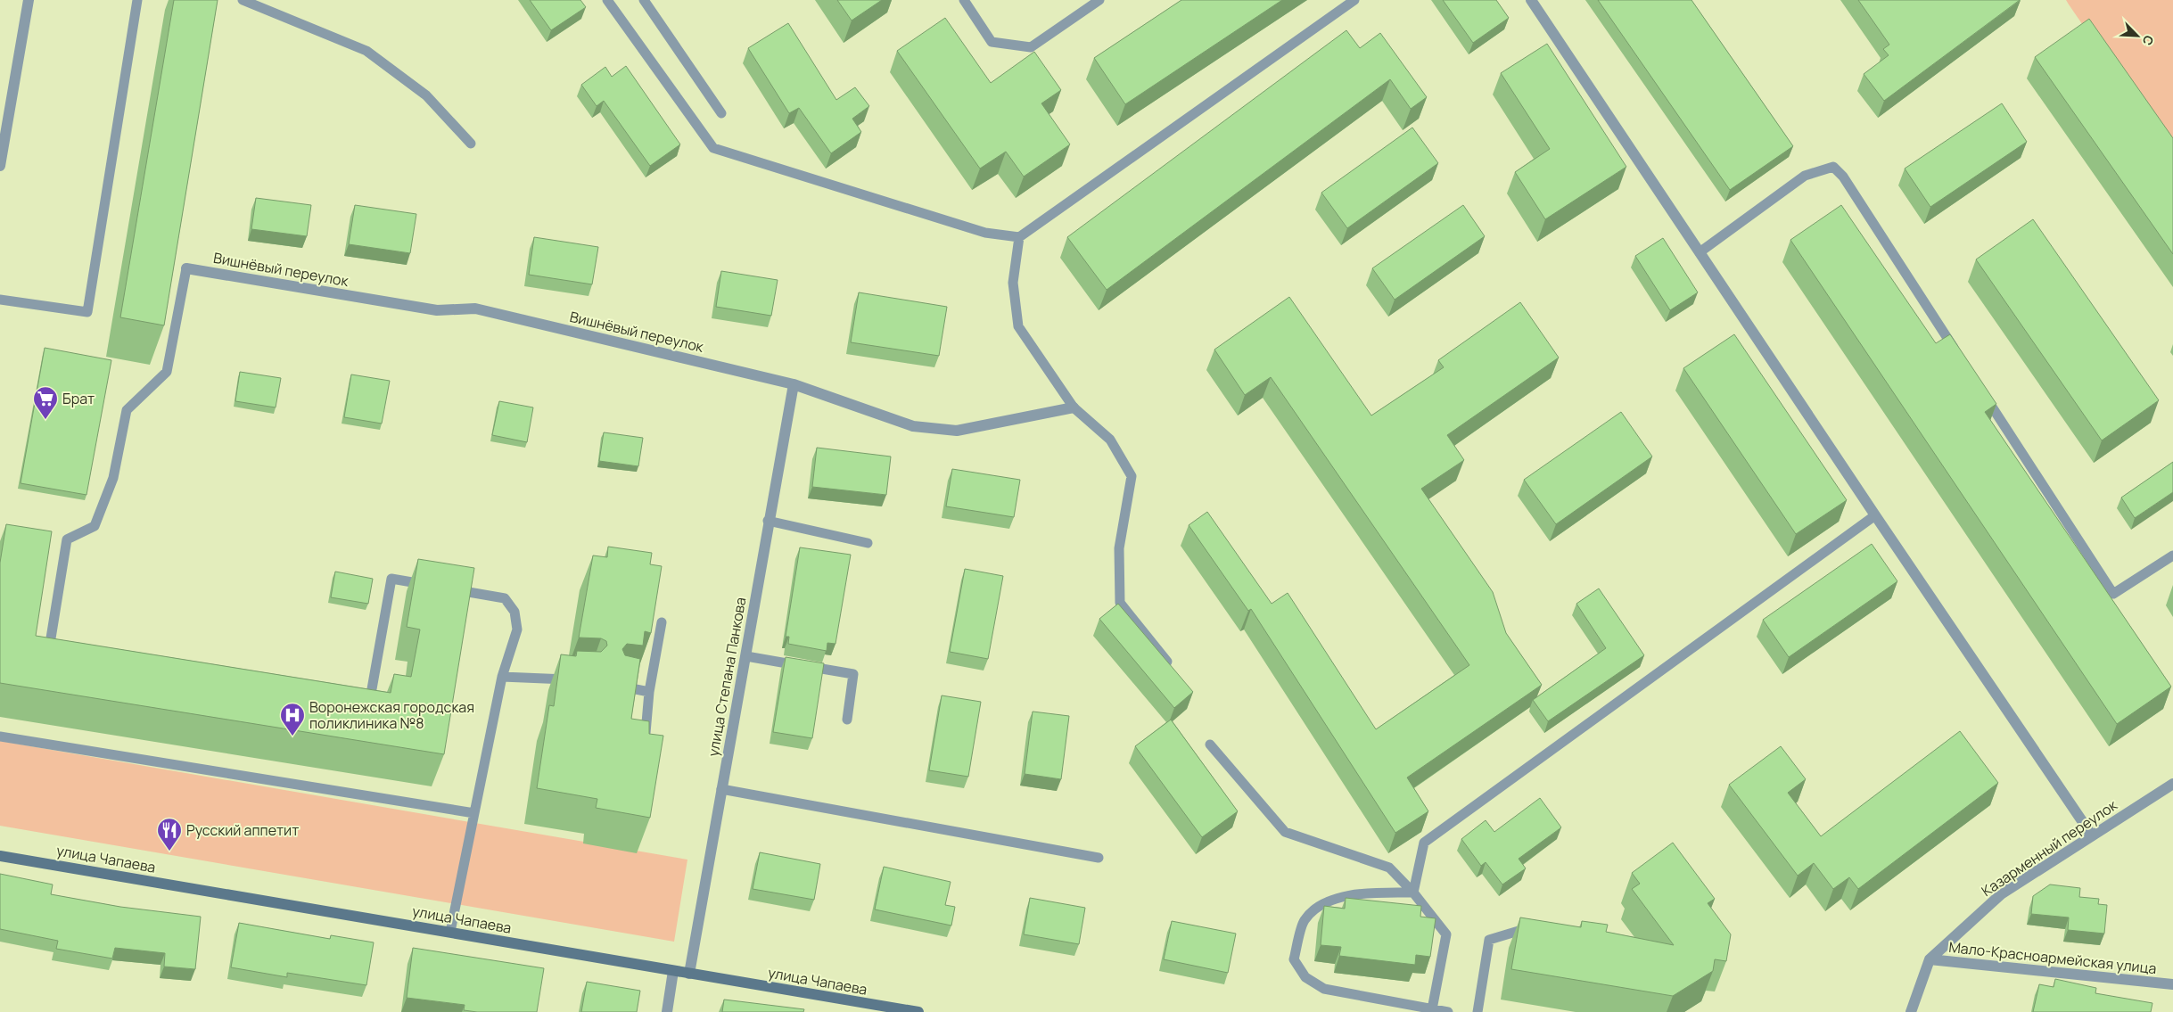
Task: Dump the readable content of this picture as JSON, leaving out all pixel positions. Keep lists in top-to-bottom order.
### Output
{
  "streets": {
    "street": [
      "Вишнёвый переулок",
      "улица Степана Панкова",
      "Казарменный переулок",
      "улица Чапаева",
      "Мало-Красноармейская улица"
    ]
  },
  "crossings": [
    ["Вишнёвый переулок", "улица Степана Панкова"],
    ["улица Степана Панкова", "улица Чапаева"],
    ["Казарменный переулок", "Мало-Красноармейская улица"]
  ],
  "places": {
    "supermarket": ["Брат"],
    "hospital": ["Воронежская городская поликлиника №8"],
    "restaurant": ["Русский аппетит"]
  },
  "north": "bottom right"
}
